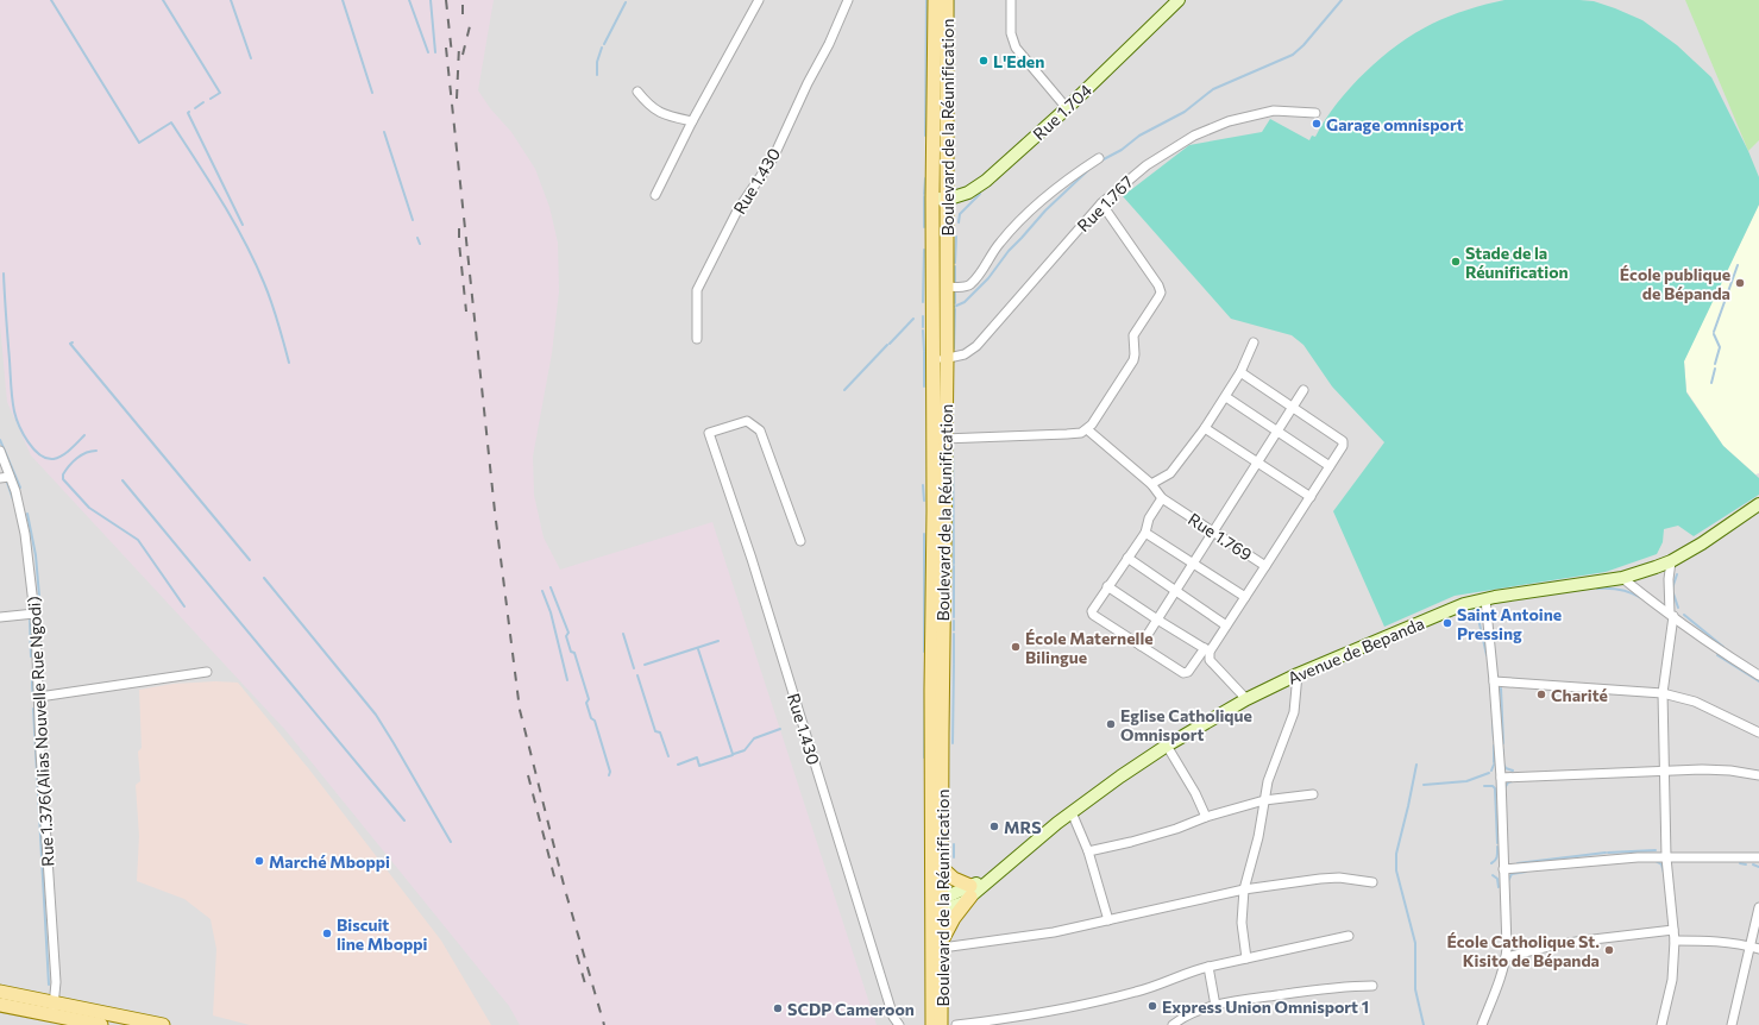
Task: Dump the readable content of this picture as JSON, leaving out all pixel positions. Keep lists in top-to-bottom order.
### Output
{
  "streets": {
    "main road": ["Rue 1.704", "Boulevard de la Réunification", "Avenue de Bepanda"],
    "street": [
      "Rue 1.430",
      "Rue 1.767",
      "Rue 1.769",
      "Rue 1.376(Alias Nouvelle Rue Ngodi)"
    ]
  },
  "crossings": [
    ["Rue 1.704", "Boulevard de la Réunification"],
    ["Boulevard de la Réunification", "Rue 1.767"],
    ["Boulevard de la Réunification", "Avenue de Bepanda"]
  ],
  "places": [
    "L'Eden",
    "Garage omnisport",
    "Stade de la Réunification",
    "École publique de Bépanda",
    "Saint Antoine Pressing",
    "École Maternelle Bilingue",
    "Charité",
    "Eglise Catholique Omnisport",
    "MRS",
    "Marché Mboppi",
    "Biscuit line Mboppi",
    "École Catholique St. Kisito de Bépanda",
    "Express Union Omnisport 1",
    "SCDP Cameroon"
  ]
}
